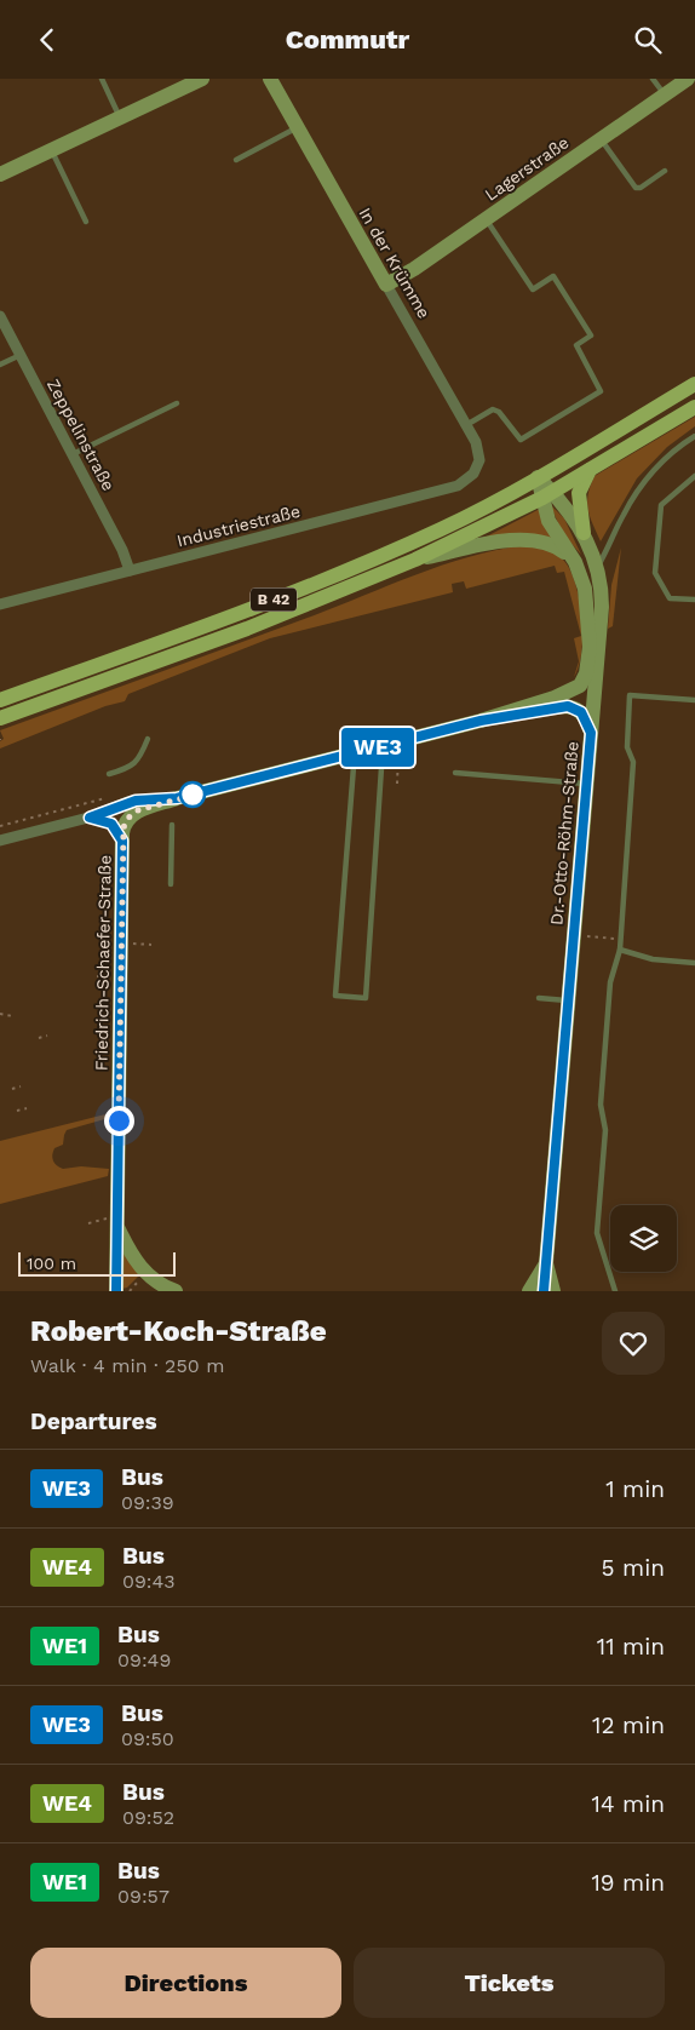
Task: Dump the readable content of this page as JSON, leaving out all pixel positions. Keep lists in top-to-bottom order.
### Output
{
  "streets": {
    "main road": [
      "Lagerstraße",
      "In der Krümme",
      "B 42",
      "Dr.-Otto-Röhm-Straße",
      "Friedrich-Schaefer-Straße"
    ],
    "street": ["Zeppelinstraße", "Industriestraße"]
  },
  "crossings": [
    ["Lagerstraße", "In der Krümme"],
    ["In der Krümme", "Industriestraße"],
    ["Zeppelinstraße", "Industriestraße"],
    ["B 42", "Dr.-Otto-Röhm-Straße"]
  ],
  "lines": ["bus line WE3"],
  "scale_bar": "100 m",
  "page": {
    "header": "Commutr",
    "on_map": "WE3",
    "scale": "100 m",
    "heading": [
      ["Robert-Koch-Straße", "Walk · 4 min · 250 m"],
      "Departures"
    ],
    "list": [
      {
        "mark": "WE3",
        "name": "Bus",
        "note": "09:39",
        "value": "1 min"
      },
      {
        "mark": "WE4",
        "name": "Bus",
        "note": "09:43",
        "value": "5 min"
      },
      {
        "mark": "WE1",
        "name": "Bus",
        "note": "09:49",
        "value": "11 min"
      },
      {
        "mark": "WE3",
        "name": "Bus",
        "note": "09:50",
        "value": "12 min"
      },
      {
        "mark": "WE4",
        "name": "Bus",
        "note": "09:52",
        "value": "14 min"
      },
      {
        "mark": "WE1",
        "name": "Bus",
        "note": "09:57",
        "value": "19 min"
      }
    ],
    "buttons": ["Directions", "Tickets"]
  }
}
